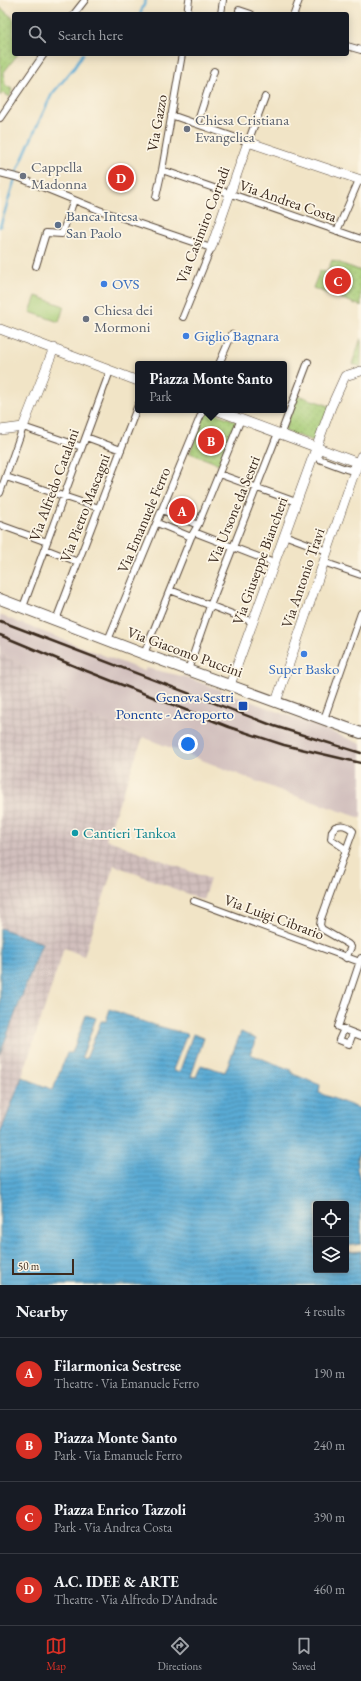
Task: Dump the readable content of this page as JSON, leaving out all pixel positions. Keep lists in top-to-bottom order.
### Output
{
  "streets": {
    "main road": ["Via Giacomo Puccini"],
    "street": [
      "Via Gazzo",
      "Via Andrea Costa",
      "Via Casimiro Corradi",
      "Via Alfredo Catalani",
      "Via Pietro Mascagni",
      "Via Ursone da Sestri",
      "Via Emanuele Ferro",
      "Via Giuseppe Biancheri",
      "Via Antonio Travi",
      "Via Luigi Cibrario"
    ]
  },
  "crossings": [
    ["Via Gazzo", "Via Andrea Costa"],
    ["Via Andrea Costa", "Via Casimiro Corradi"],
    ["Via Alfredo Catalani", "Via Giacomo Puccini"],
    ["Via Pietro Mascagni", "Via Giacomo Puccini"],
    ["Via Ursone da Sestri", "Via Giacomo Puccini"],
    ["Via Emanuele Ferro", "Via Giacomo Puccini"],
    ["Via Giuseppe Biancheri", "Via Giacomo Puccini"],
    ["Via Antonio Travi", "Via Giacomo Puccini"]
  ],
  "places": {
    "other": [
      "Chiesa Cristiana Evangelica",
      "Cappella Madonna",
      "Banca Intesa San Paolo",
      "OVS",
      "Chiesa dei Mormoni",
      "Giglio Bagnara",
      "Super Basko",
      "Cantieri Tankoa"
    ],
    "transit": ["Genova Sestri Ponente - Aeroporto"]
  },
  "scale_bar": "50 m",
  "page": {
    "search": "Search here",
    "pins": [
      "D",
      "C",
      "B",
      "A"
    ],
    "popup": ["Piazza Monte Santo", "Park"],
    "scale": "50 m",
    "heading": ["Nearby", "4 results"],
    "list": [
      {
        "mark": "A",
        "name": "Filarmonica Sestrese",
        "note": "Theatre · Via Emanuele Ferro",
        "value": "190 m"
      },
      {
        "mark": "B",
        "name": "Piazza Monte Santo",
        "note": "Park · Via Emanuele Ferro",
        "value": "240 m"
      },
      {
        "mark": "C",
        "name": "Piazza Enrico Tazzoli",
        "note": "Park · Via Andrea Costa",
        "value": "390 m"
      },
      {
        "mark": "D",
        "name": "A.C. IDEE & ARTE",
        "note": "Theatre · Via Alfredo D'Andrade",
        "value": "460 m"
      }
    ],
    "nav": ["Map", "Directions", "Saved"]
  }
}
